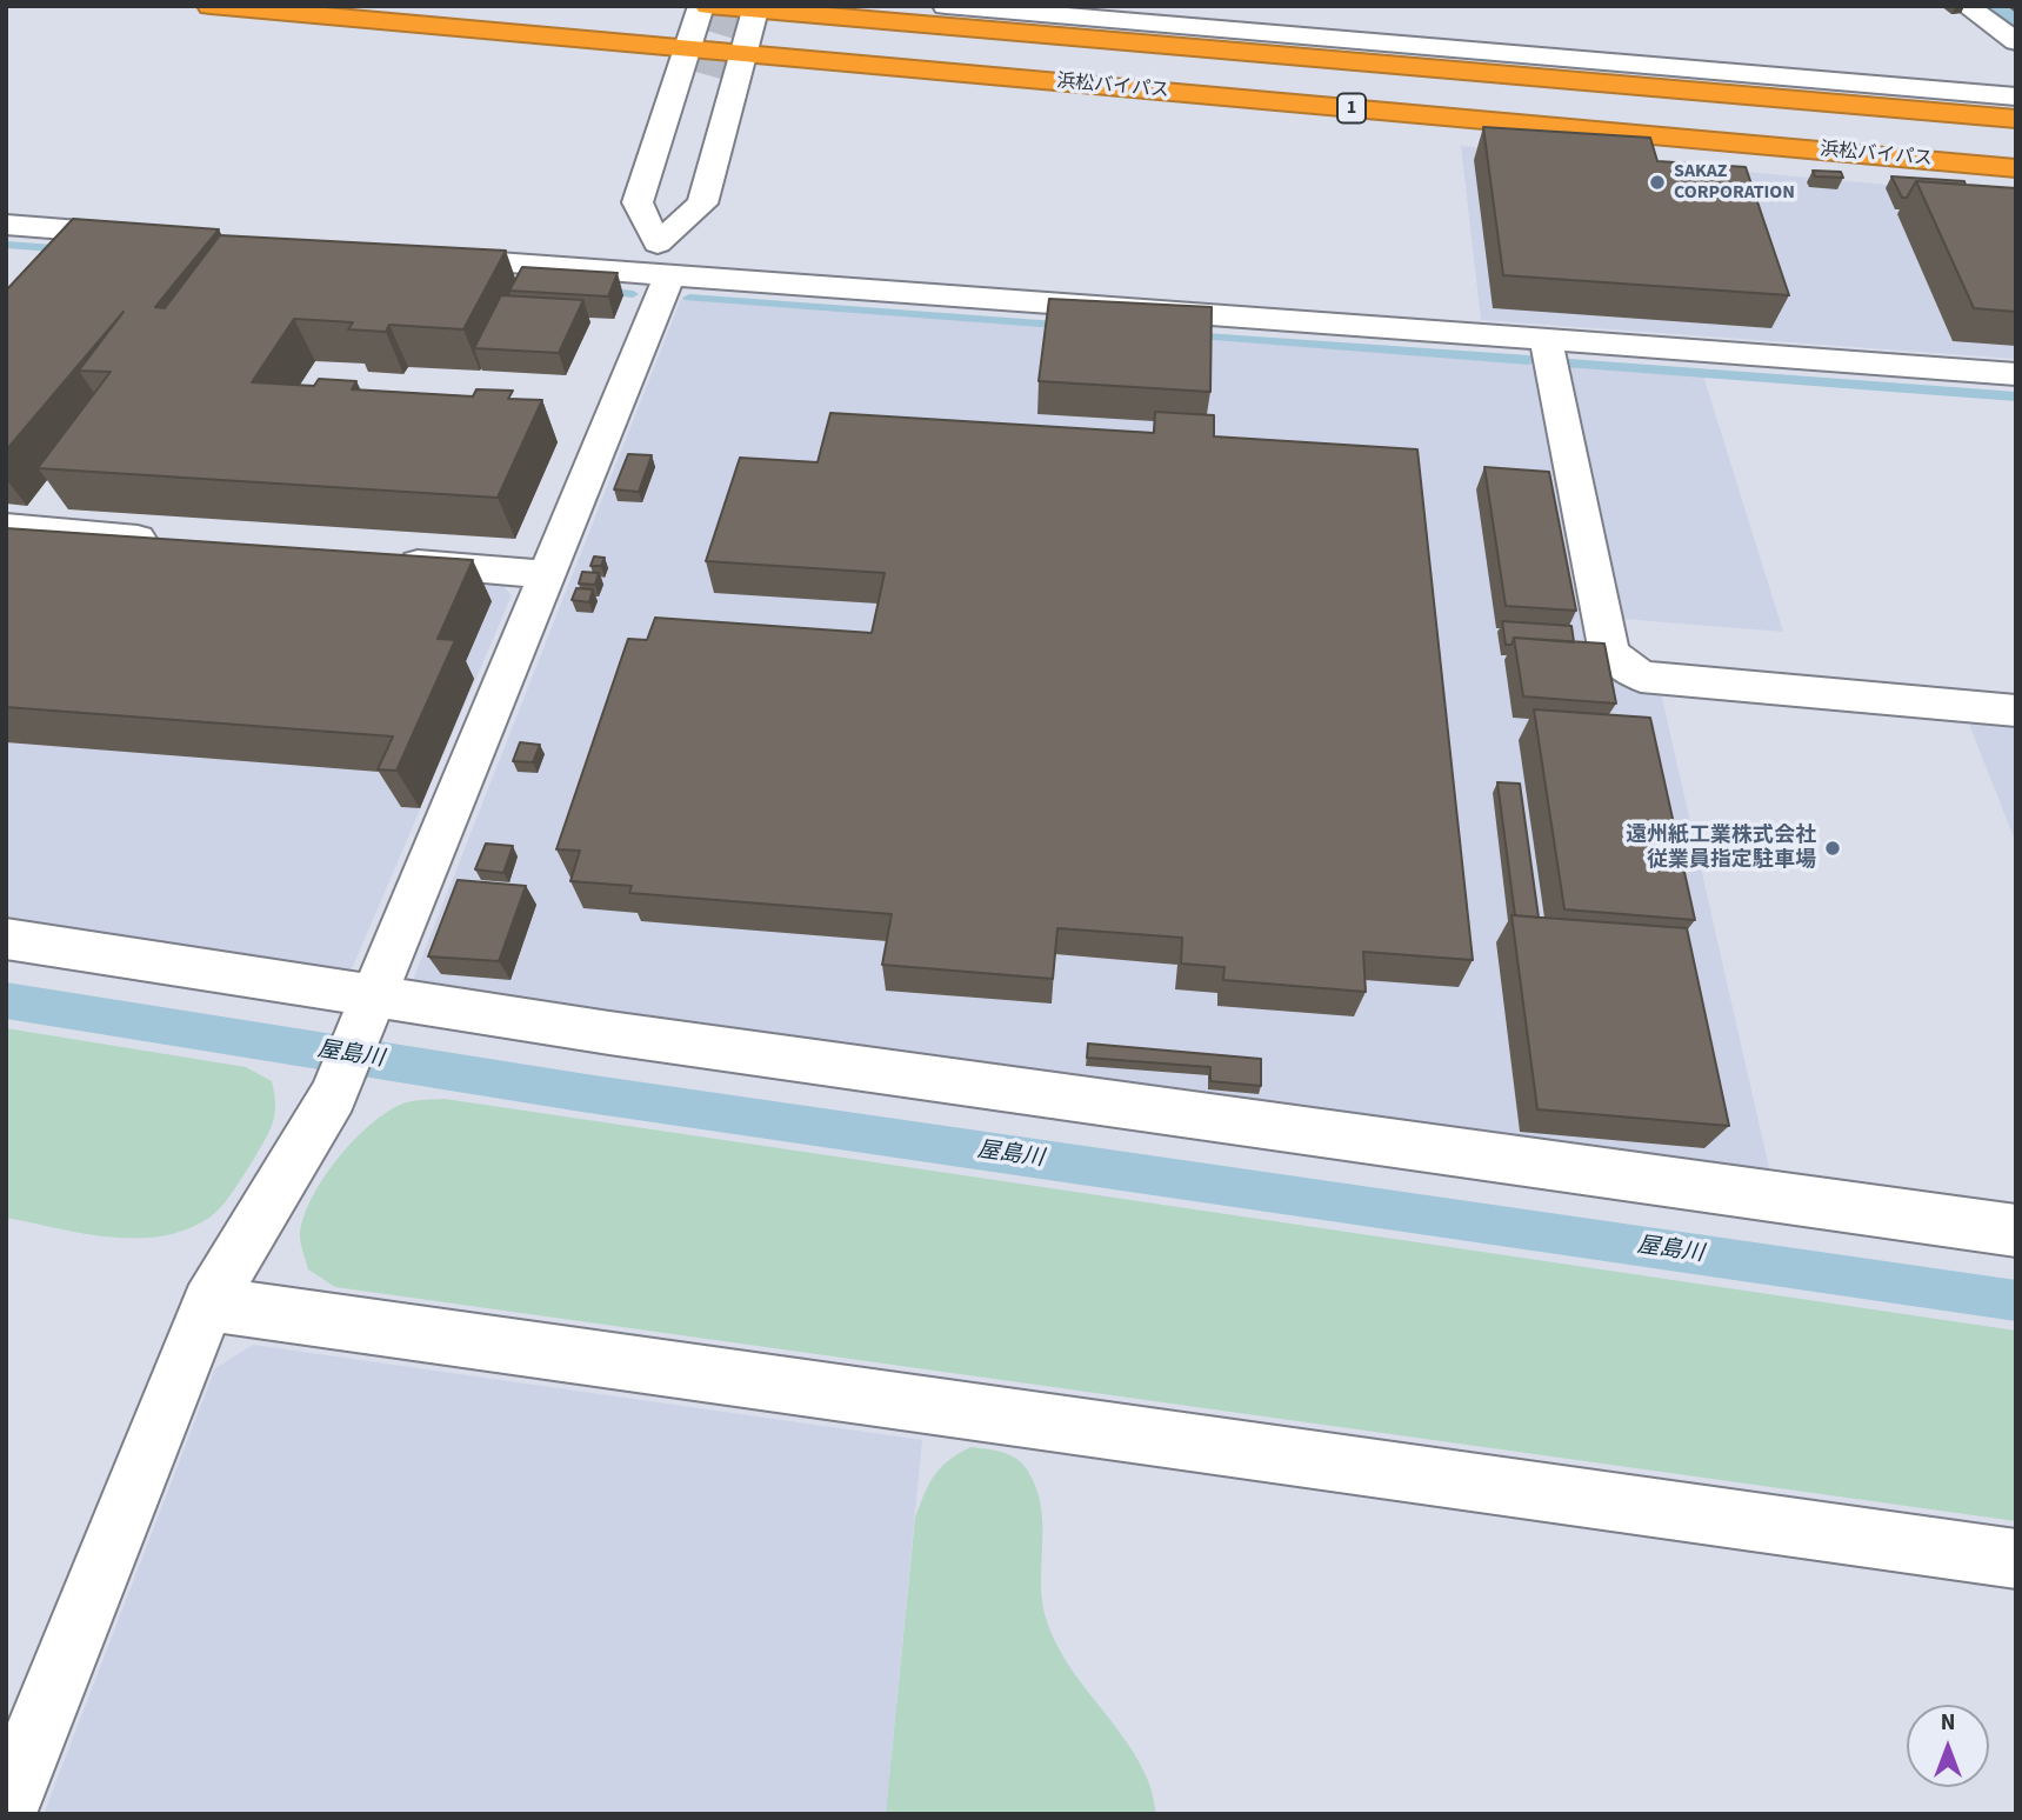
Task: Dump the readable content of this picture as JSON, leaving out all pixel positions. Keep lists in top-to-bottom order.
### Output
{
  "streets": {
    "highway": ["浜松バイパス", "1"]
  },
  "water": ["屋島川"],
  "places": ["SAKAZ CORPORATION", "遠州紙工業株式会社 従業員指定駐車場"],
  "north": "top"
}
